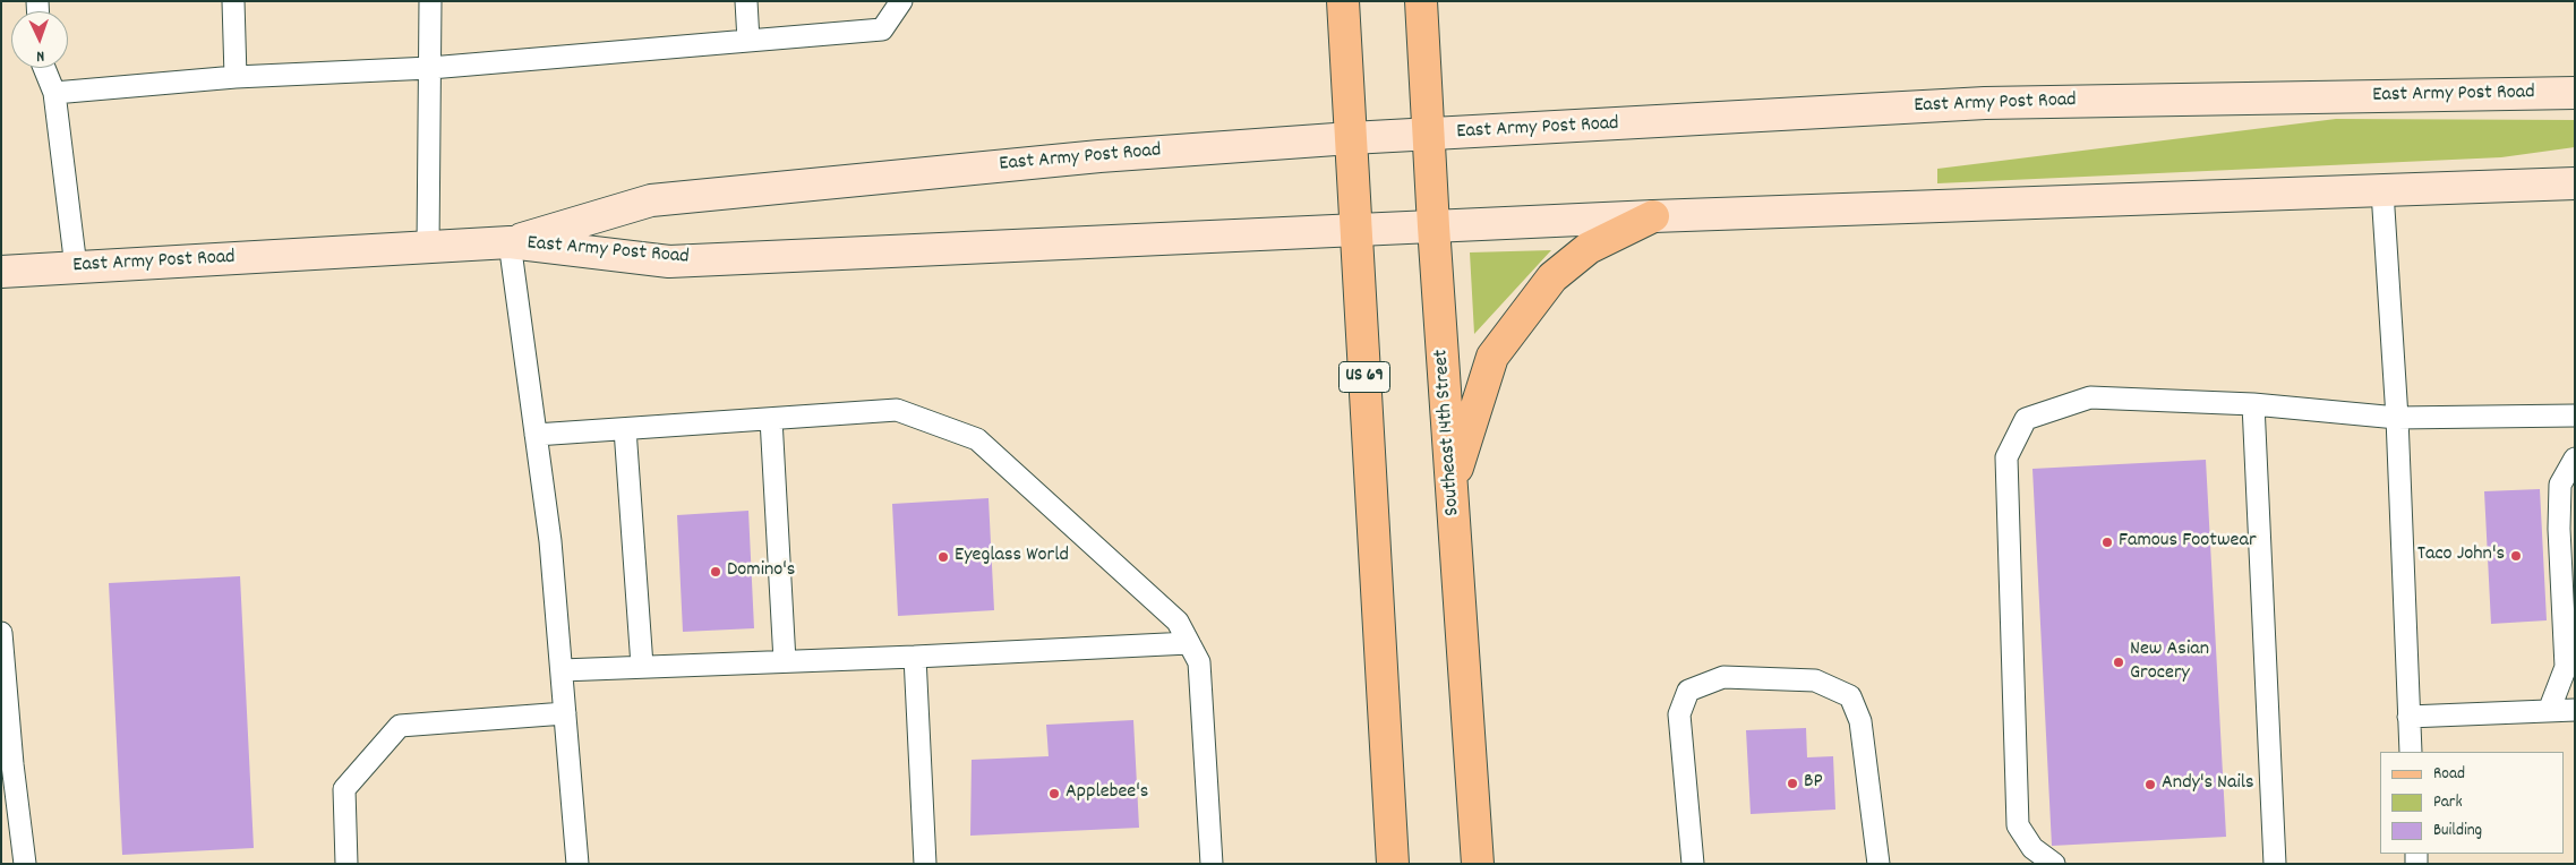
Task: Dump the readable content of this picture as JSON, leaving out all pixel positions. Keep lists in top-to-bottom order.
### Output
{
  "streets": {
    "main road": ["East Army Post Road", "US 69", "Southeast 14th Street"]
  },
  "crossings": [
    ["East Army Post Road", "US 69"],
    ["East Army Post Road", "Southeast 14th Street"]
  ],
  "places": [
    "Famous Footwear",
    "Taco John's",
    "Eyeglass World",
    "Domino's",
    "New Asian Grocery",
    "BP",
    "Andy's Nails",
    "Applebee's"
  ],
  "legend": ["Road", "Park", "Building"],
  "north": "bottom"
}
